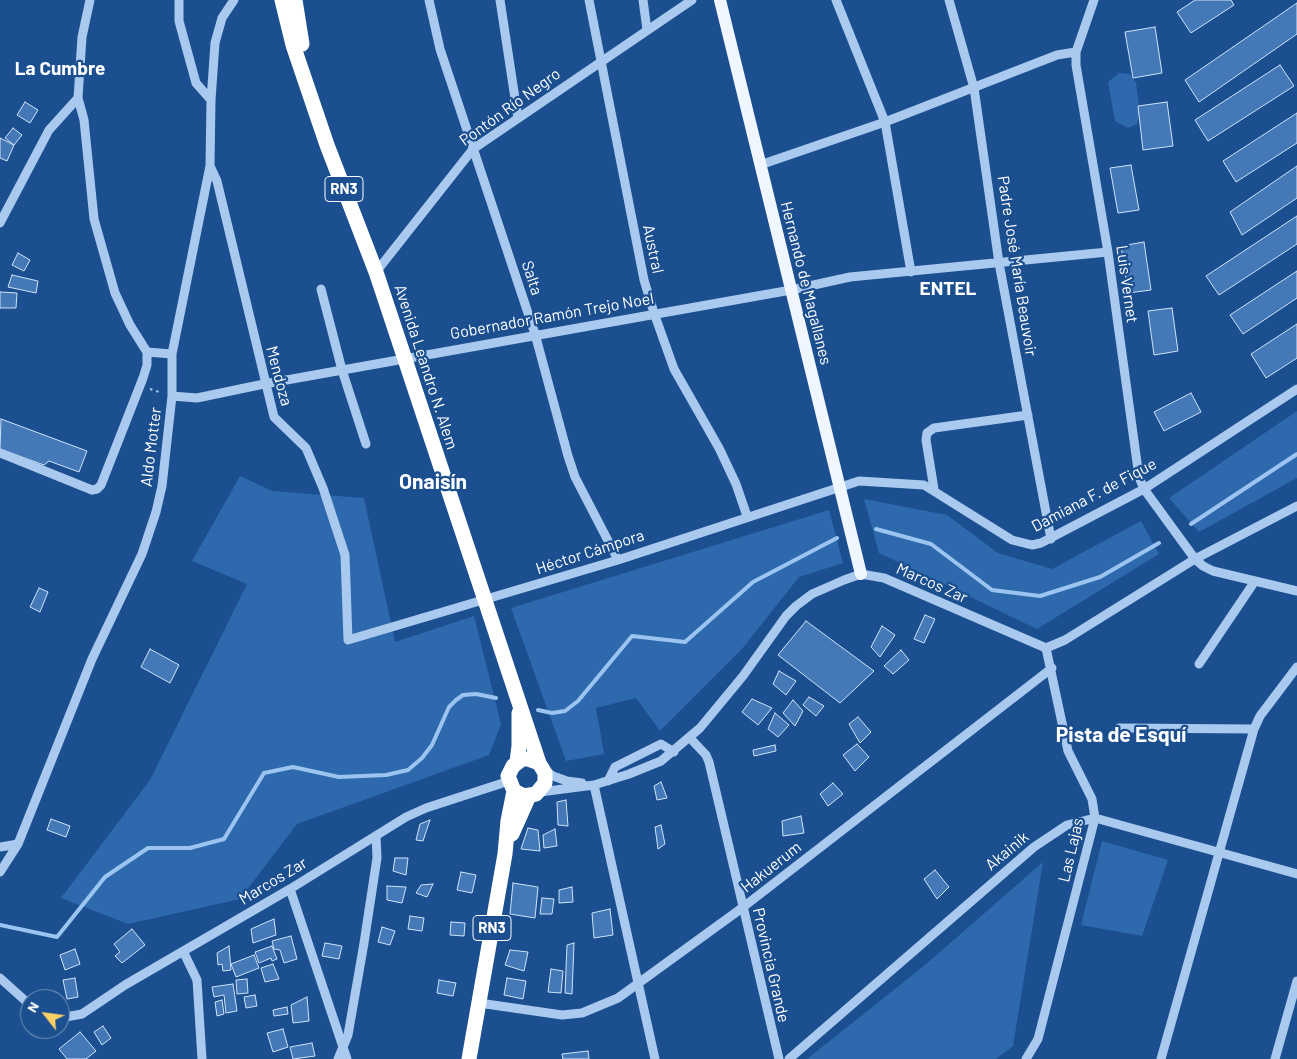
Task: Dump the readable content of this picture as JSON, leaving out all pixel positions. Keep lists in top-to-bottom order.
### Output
{
  "streets": {
    "highway": ["RN3", "Avenida Leandro N. Alem"],
    "main road": ["Hernando de Magallanes"],
    "street": [
      "Pontón Río Negro",
      "Austral",
      "Padre José María Beauvoir",
      "Salta",
      "Luis Vernet",
      "Gobernador Ramón Trejo Noel",
      "Mendoza",
      "Aldo Motter",
      "Damiana F. de Fique",
      "Héctor Cámpora",
      "Marcos Zar",
      "Las Lajas",
      "Akainik",
      "Hakuerum",
      "Provincia Grande"
    ]
  },
  "crossings": [
    ["Pontón Río Negro", "Austral"],
    ["Pontón Río Negro", "Salta"],
    ["Pontón Río Negro", "Avenida Leandro N. Alem"],
    ["Austral", "Gobernador Ramón Trejo Noel"],
    ["Austral", "Héctor Cámpora"],
    ["Padre José María Beauvoir", "Gobernador Ramón Trejo Noel"],
    ["Padre José María Beauvoir", "Damiana F. de Fique"],
    ["Salta", "Gobernador Ramón Trejo Noel"],
    ["Salta", "Héctor Cámpora"],
    ["Hernando de Magallanes", "Gobernador Ramón Trejo Noel"],
    ["Hernando de Magallanes", "Damiana F. de Fique"],
    ["Hernando de Magallanes", "Héctor Cámpora"],
    ["Hernando de Magallanes", "Marcos Zar"],
    ["Luis Vernet", "Gobernador Ramón Trejo Noel"],
    ["Luis Vernet", "Damiana F. de Fique"],
    ["Gobernador Ramón Trejo Noel", "Avenida Leandro N. Alem"],
    ["Gobernador Ramón Trejo Noel", "Mendoza"],
    ["Gobernador Ramón Trejo Noel", "Aldo Motter"],
    ["Avenida Leandro N. Alem", "Héctor Cámpora"],
    ["Avenida Leandro N. Alem", "Marcos Zar"],
    ["Avenida Leandro N. Alem", "Hakuerum"],
    ["Mendoza", "Aldo Motter"],
    ["Mendoza", "Héctor Cámpora"],
    ["Damiana F. de Fique", "Héctor Cámpora"],
    ["Marcos Zar", "Las Lajas"],
    ["Las Lajas", "Akainik"],
    ["Las Lajas", "Hakuerum"],
    ["Hakuerum", "Provincia Grande"]
  ],
  "districts": [
    "La Cumbre",
    "ENTEL",
    "Onaisín",
    "Pista de Esquí"
  ],
  "north": "top left"
}
